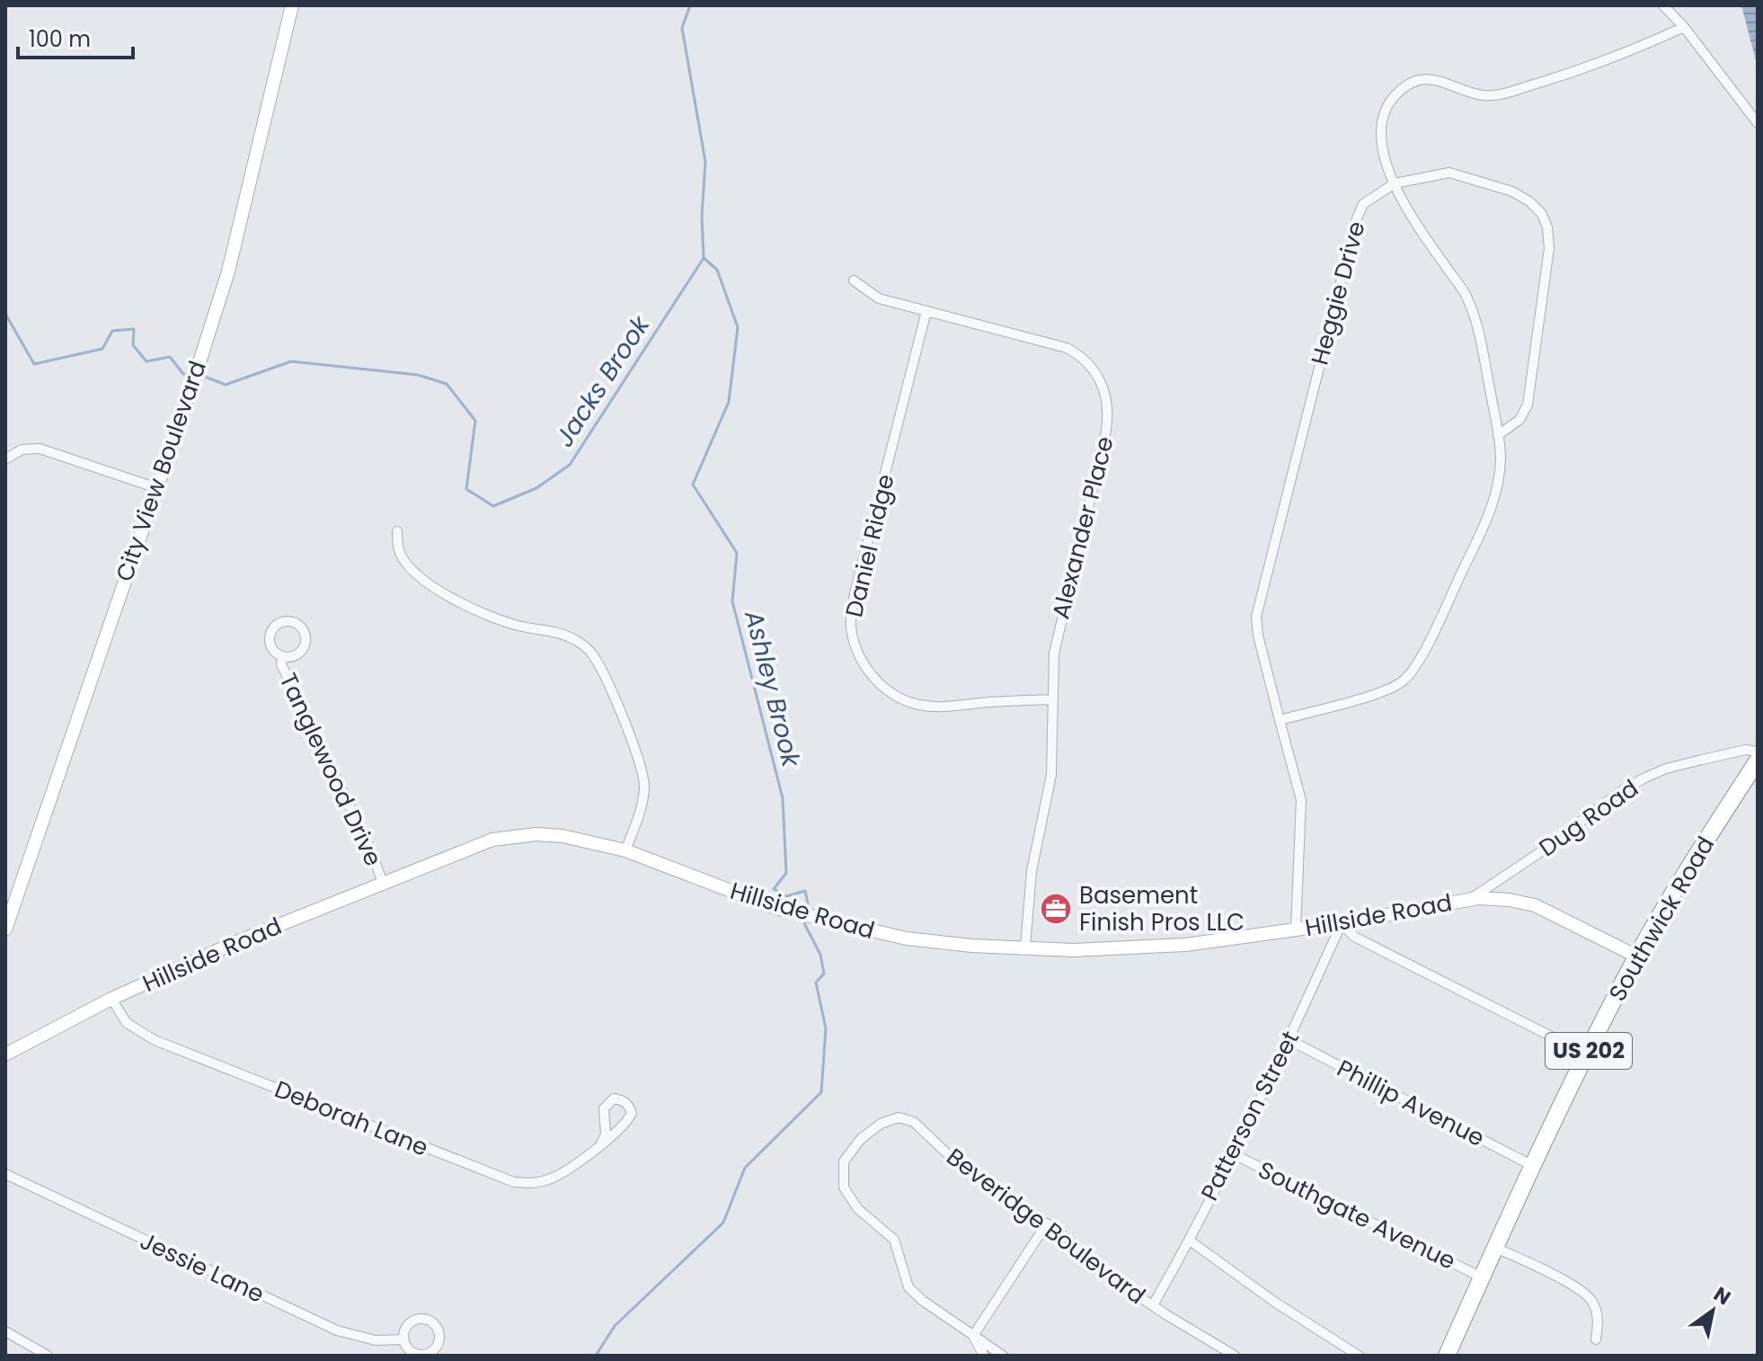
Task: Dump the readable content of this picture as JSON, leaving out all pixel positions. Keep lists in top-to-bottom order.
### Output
{
  "streets": {
    "highway": ["Southwick Road", "US 202"],
    "street": [
      "Heggie Drive",
      "City View Boulevard",
      "Alexander Place",
      "Daniel Ridge",
      "Tanglewood Drive",
      "Dug Road",
      "Hillside Road",
      "Phillip Avenue",
      "Patterson Street",
      "Deborah Lane",
      "Southgate Avenue",
      "Beveridge Boulevard",
      "Jessie Lane"
    ]
  },
  "crossings": [
    ["Heggie Drive", "Hillside Road"],
    ["Alexander Place", "Daniel Ridge"],
    ["Alexander Place", "Hillside Road"],
    ["Tanglewood Drive", "Hillside Road"],
    ["Dug Road", "Hillside Road"],
    ["Hillside Road", "Southwick Road"],
    ["Hillside Road", "Patterson Street"],
    ["Hillside Road", "Deborah Lane"],
    ["Southwick Road", "Phillip Avenue"],
    ["Southwick Road", "Southgate Avenue"],
    ["Phillip Avenue", "Patterson Street"],
    ["Patterson Street", "Southgate Avenue"],
    ["Patterson Street", "Beveridge Boulevard"]
  ],
  "water": ["Jacks Brook", "Ashley Brook"],
  "places": {
    "office": ["Basement Finish Pros LLC"]
  },
  "scale_bar": "100 m",
  "north": "top right"
}
